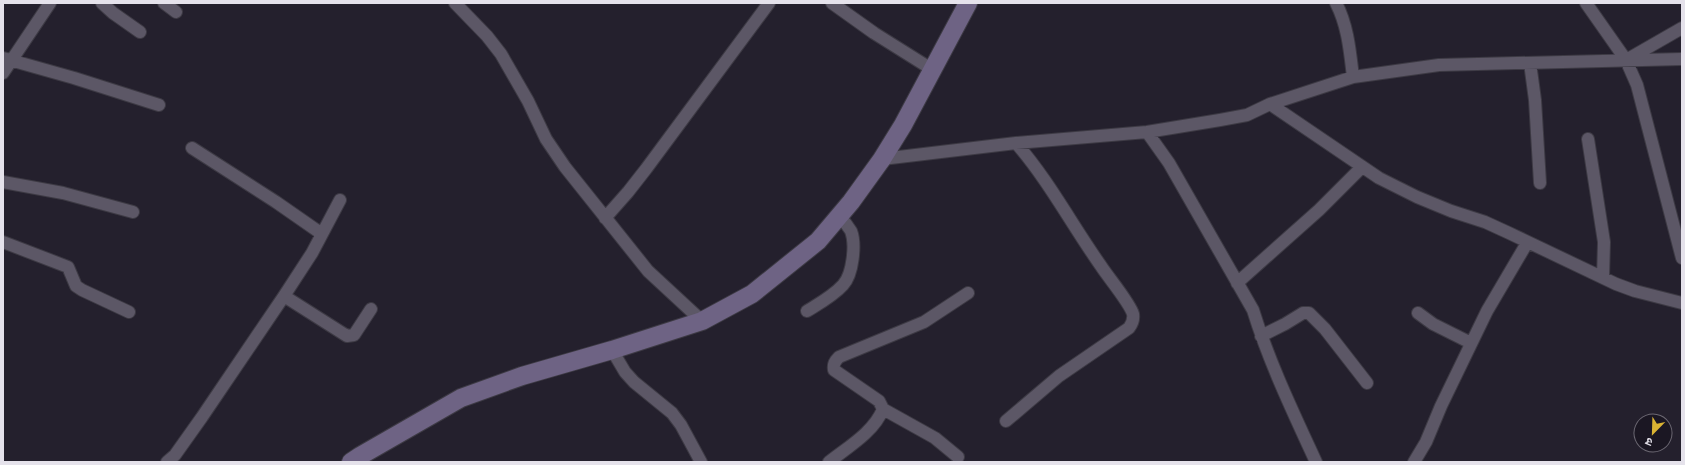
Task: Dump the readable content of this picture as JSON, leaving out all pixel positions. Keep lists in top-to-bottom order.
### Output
{
  "north": "bottom left"
}
